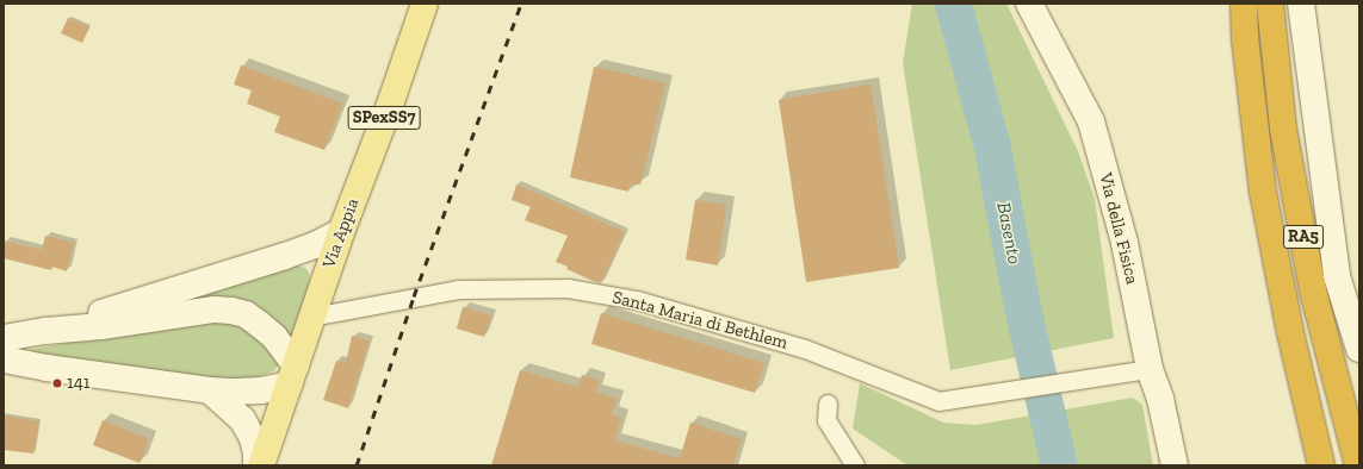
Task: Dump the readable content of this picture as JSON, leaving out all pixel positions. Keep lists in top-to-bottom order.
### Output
{
  "streets": {
    "highway": ["RA5"],
    "main road": ["SPexSS7", "Via della Fisica", "Via Appia"],
    "street": ["Santa Maria di Bethlem"]
  },
  "crossings": [
    ["Via della Fisica", "Santa Maria di Bethlem"],
    ["Via Appia", "Santa Maria di Bethlem"]
  ],
  "water": ["Basento"],
  "places": ["141"]
}
